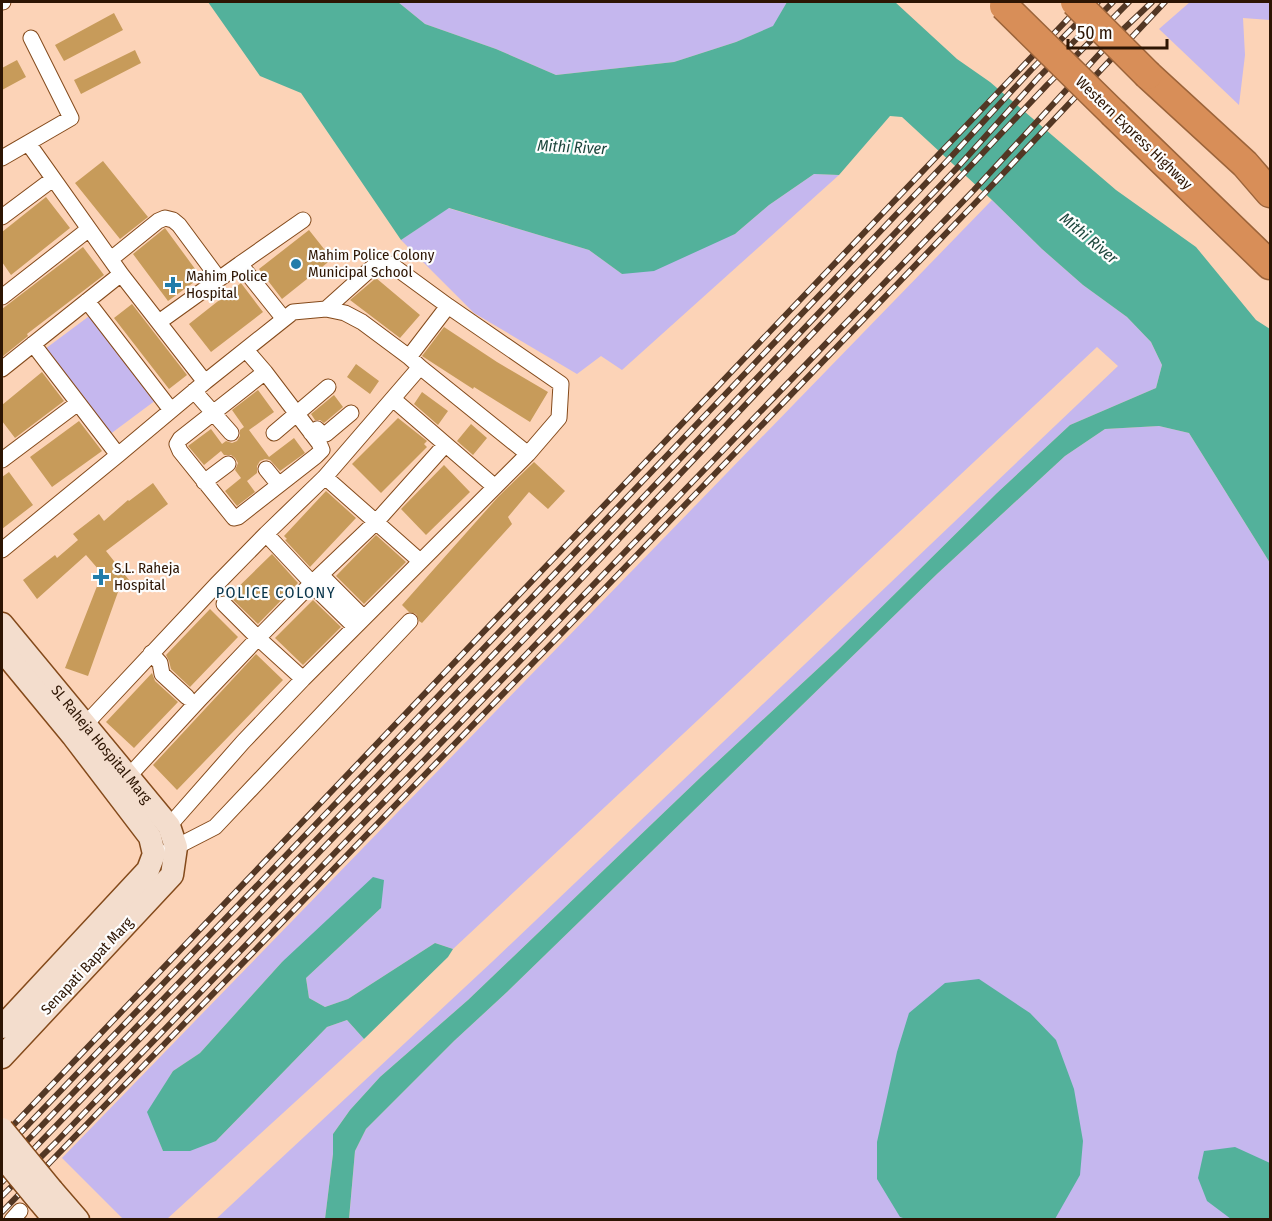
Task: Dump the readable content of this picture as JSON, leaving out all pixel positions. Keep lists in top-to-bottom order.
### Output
{
  "streets": {
    "highway": ["Western Express Highway"],
    "main road": ["SL Raheja Hospital Marg", "Senapati Bapat Marg"]
  },
  "crossings": [
    ["SL Raheja Hospital Marg", "Senapati Bapat Marg"]
  ],
  "districts": ["POLICE COLONY"],
  "water": ["Mithi River"],
  "places": {
    "other": ["Mahim Police Colony Municipal School"],
    "health": ["Mahim Police Hospital", "S.L. Raheja Hospital"]
  },
  "scale_bar": "50 m"
}
